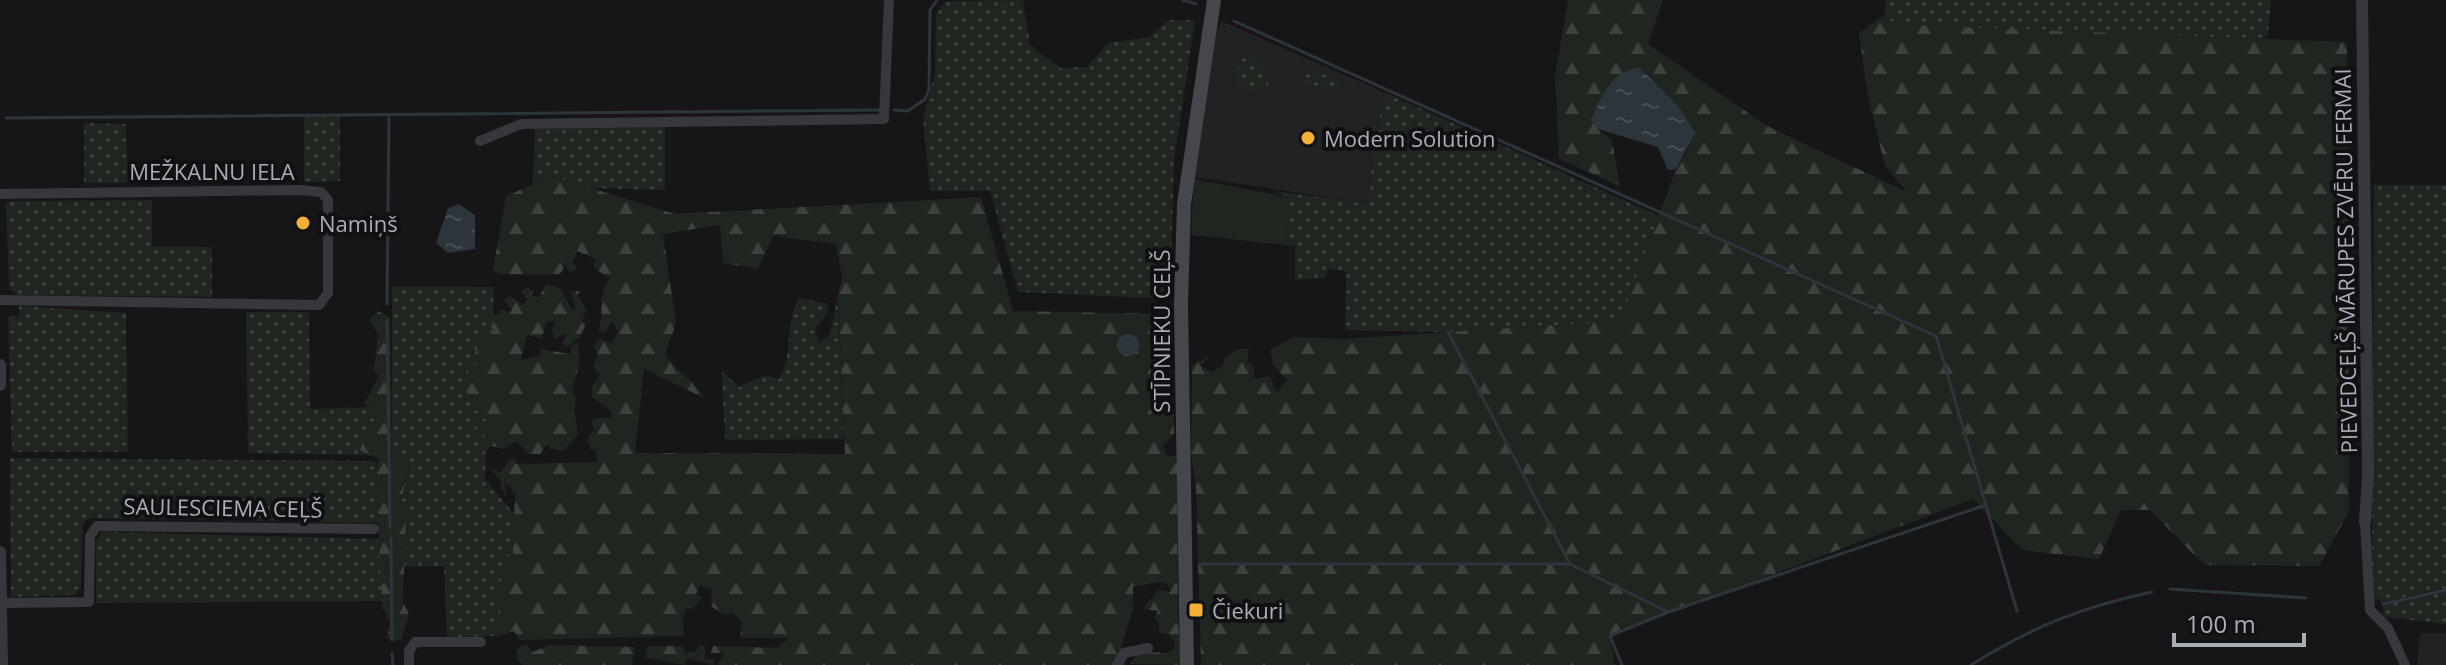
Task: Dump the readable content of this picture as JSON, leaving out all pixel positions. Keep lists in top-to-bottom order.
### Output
{
  "streets": {
    "main road": ["STĪPNIEKU CEĻŠ"],
    "street": ["MEŽKALNU IELA", "PIEVEDCEĻŠ MĀRUPES ZVĒRU FERMAI", "SAULESCIEMA CEĻŠ"]
  },
  "places": {
    "other": ["Modern Solution", "Namiņš"],
    "transit": ["Čiekuri"]
  },
  "scale_bar": "100 m"
}
